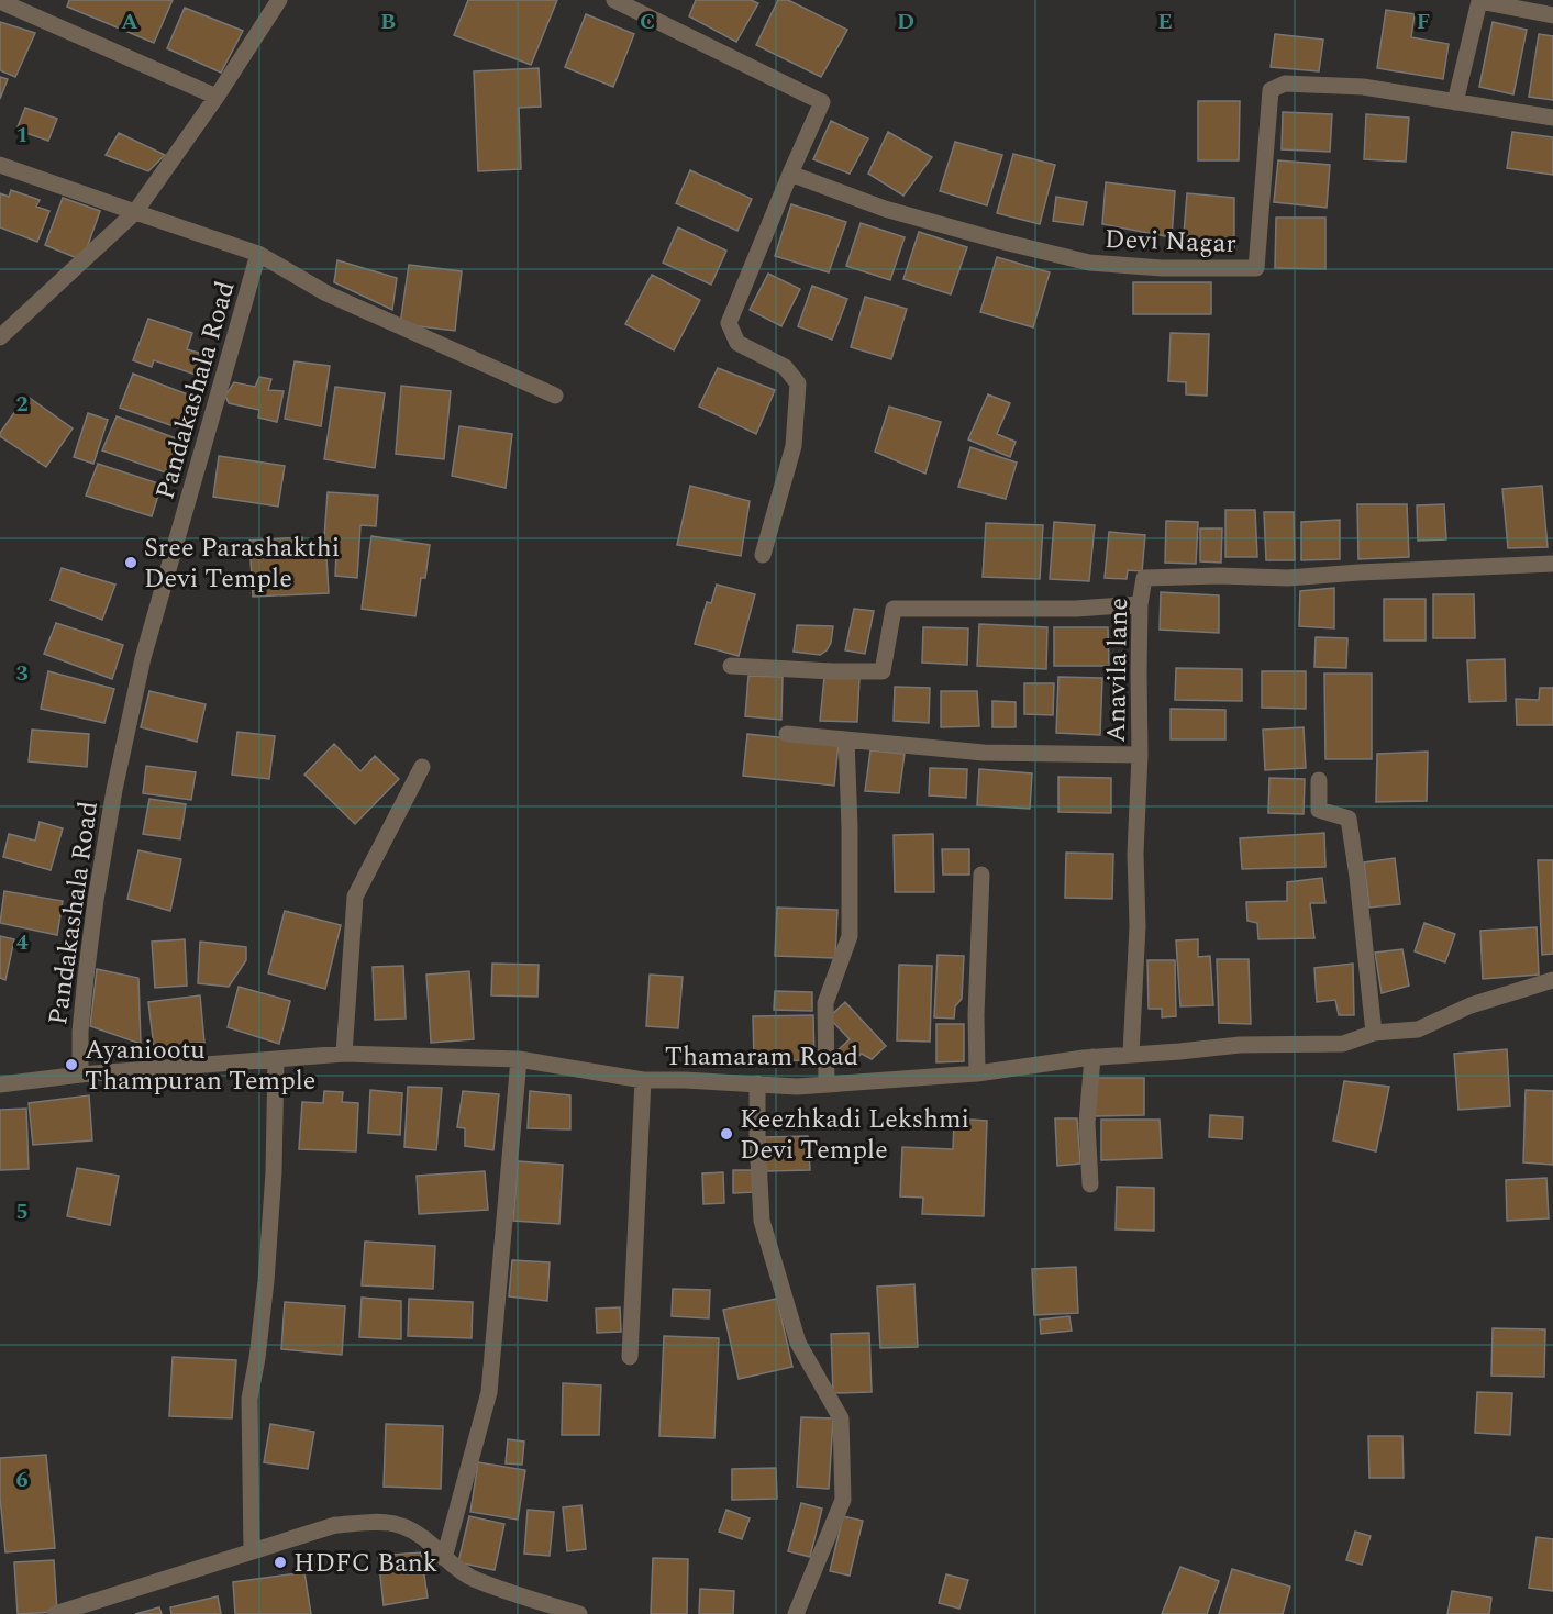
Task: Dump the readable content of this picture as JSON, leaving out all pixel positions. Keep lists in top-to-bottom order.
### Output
{
  "streets": {
    "street": [
      "Devi Nagar",
      "Pandakashala Road",
      "Anavila lane",
      "Thamaram Road"
    ]
  },
  "crossings": [
    ["Pandakashala Road", "Thamaram Road"],
    ["Anavila lane", "Thamaram Road"]
  ],
  "places": [
    "Sree Parashakthi Devi Temple",
    "Ayaniootu Thampuran Temple",
    "Keezhkadi Lekshmi Devi Temple",
    "HDFC Bank"
  ],
  "grid": {
    "columns": [
      "A",
      "B",
      "C",
      "D",
      "E",
      "F"
    ],
    "rows": [
      "1",
      "2",
      "3",
      "4",
      "5",
      "6"
    ]
  }
}
